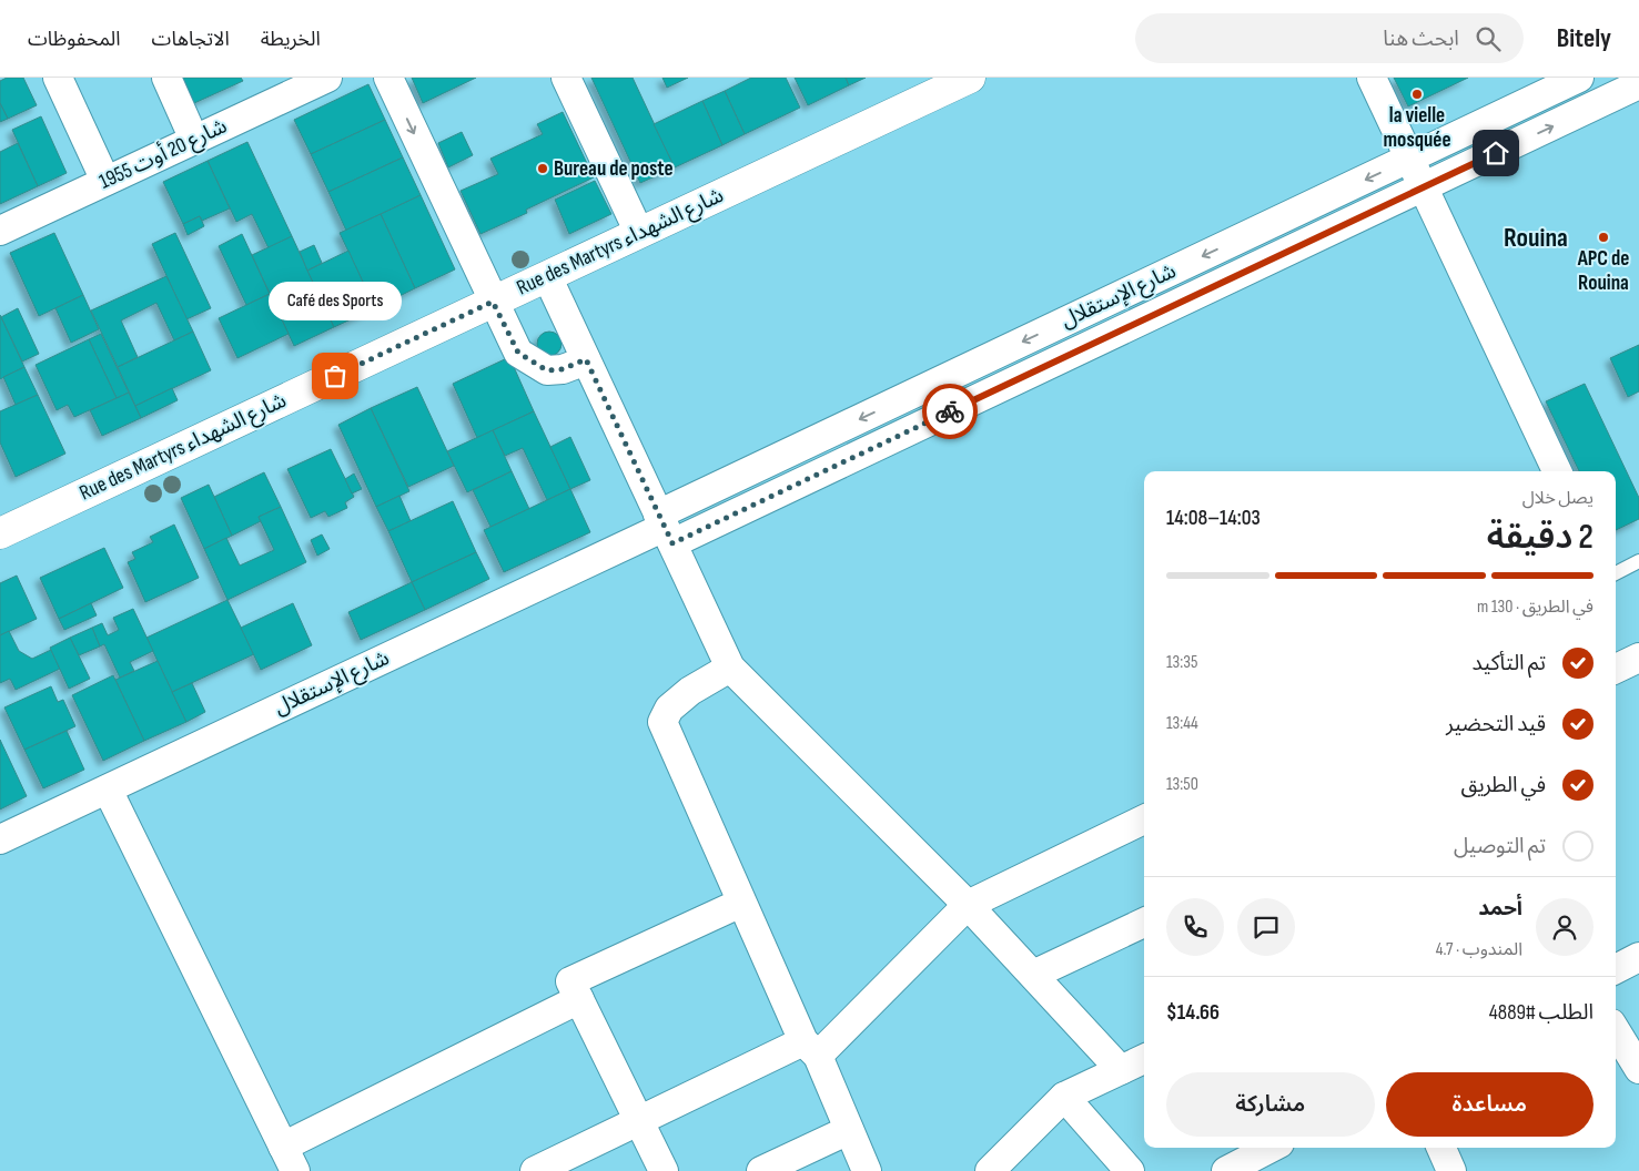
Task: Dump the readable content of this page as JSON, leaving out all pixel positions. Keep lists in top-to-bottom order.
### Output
{
  "streets": {
    "main road": ["Rue des Martyrs شارع الشهداء"],
    "street": ["شارع 20 أوت 1955", "شارع الإستقلال"]
  },
  "districts": ["Rouina"],
  "places": [
    "la vielle mosquée",
    "Bureau de poste",
    "APC de Rouina",
    "Café des Sports"
  ],
  "page": {
    "header": "Bitely",
    "search": "ابحث هنا",
    "nav": ["الخريطة", "الاتجاهات", "المحفوظات"],
    "bubble": "Café des Sports",
    "heading": ["2 دقيقة", "يصل خلال", "14:03–14:08"],
    "panel": [
      "أحمد",
      "المندوب · 4.7",
      "الطلب #4889",
      "$14.66"
    ],
    "bar": "في الطريق · 130 m",
    "list": [
      ["تم التأكيد", "13:35"],
      ["قيد التحضير", "13:44"],
      ["في الطريق", "13:50"],
      "تم التوصيل"
    ],
    "buttons": ["مساعدة", "مشاركة"]
  }
}
